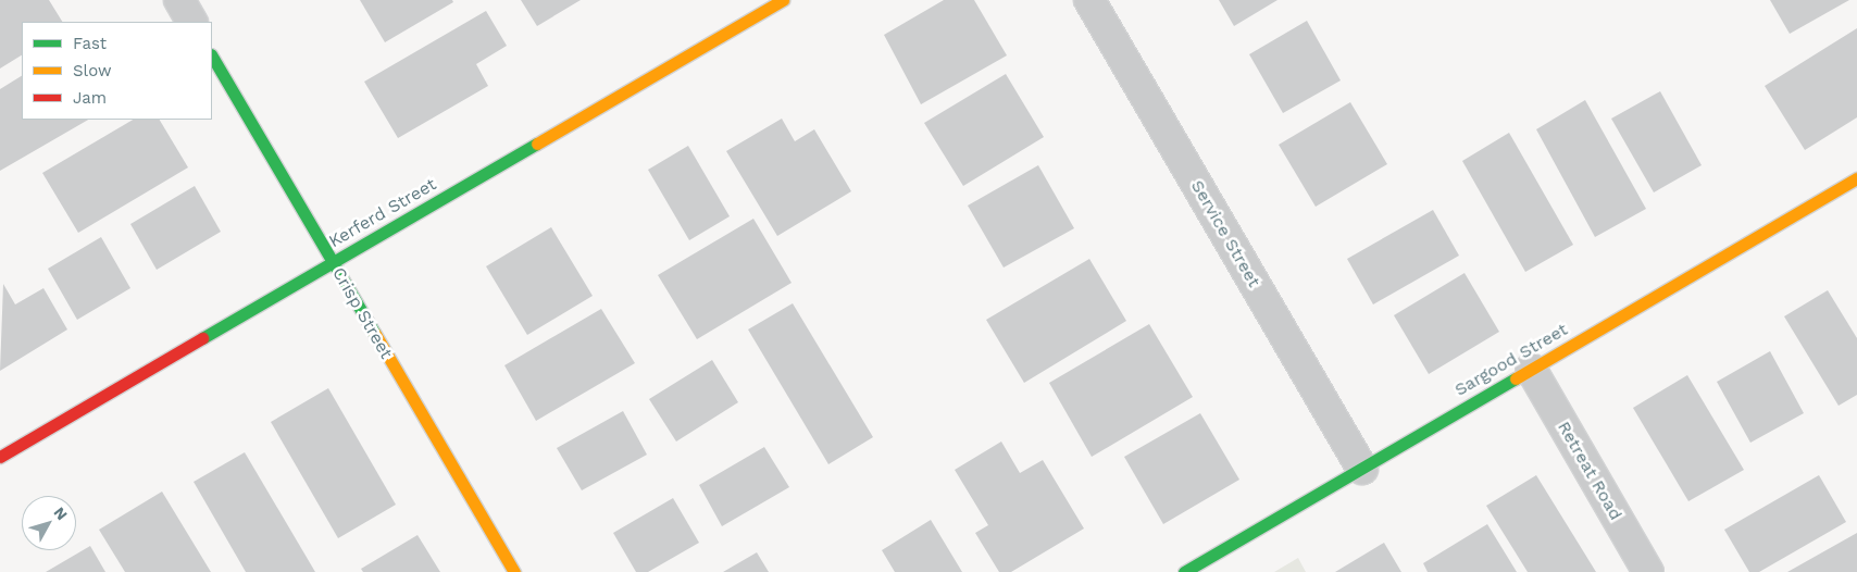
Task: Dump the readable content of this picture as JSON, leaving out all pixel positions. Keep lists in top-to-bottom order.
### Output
{
  "streets": {
    "street": [
      "Kerferd Street",
      "Service Street",
      "Crisp Street",
      "Sargood Street",
      "Retreat Road"
    ]
  },
  "crossings": [
    ["Kerferd Street", "Crisp Street"],
    ["Service Street", "Sargood Street"],
    ["Sargood Street", "Retreat Road"]
  ],
  "legend": ["Fast", "Slow", "Jam"],
  "north": "top right"
}
